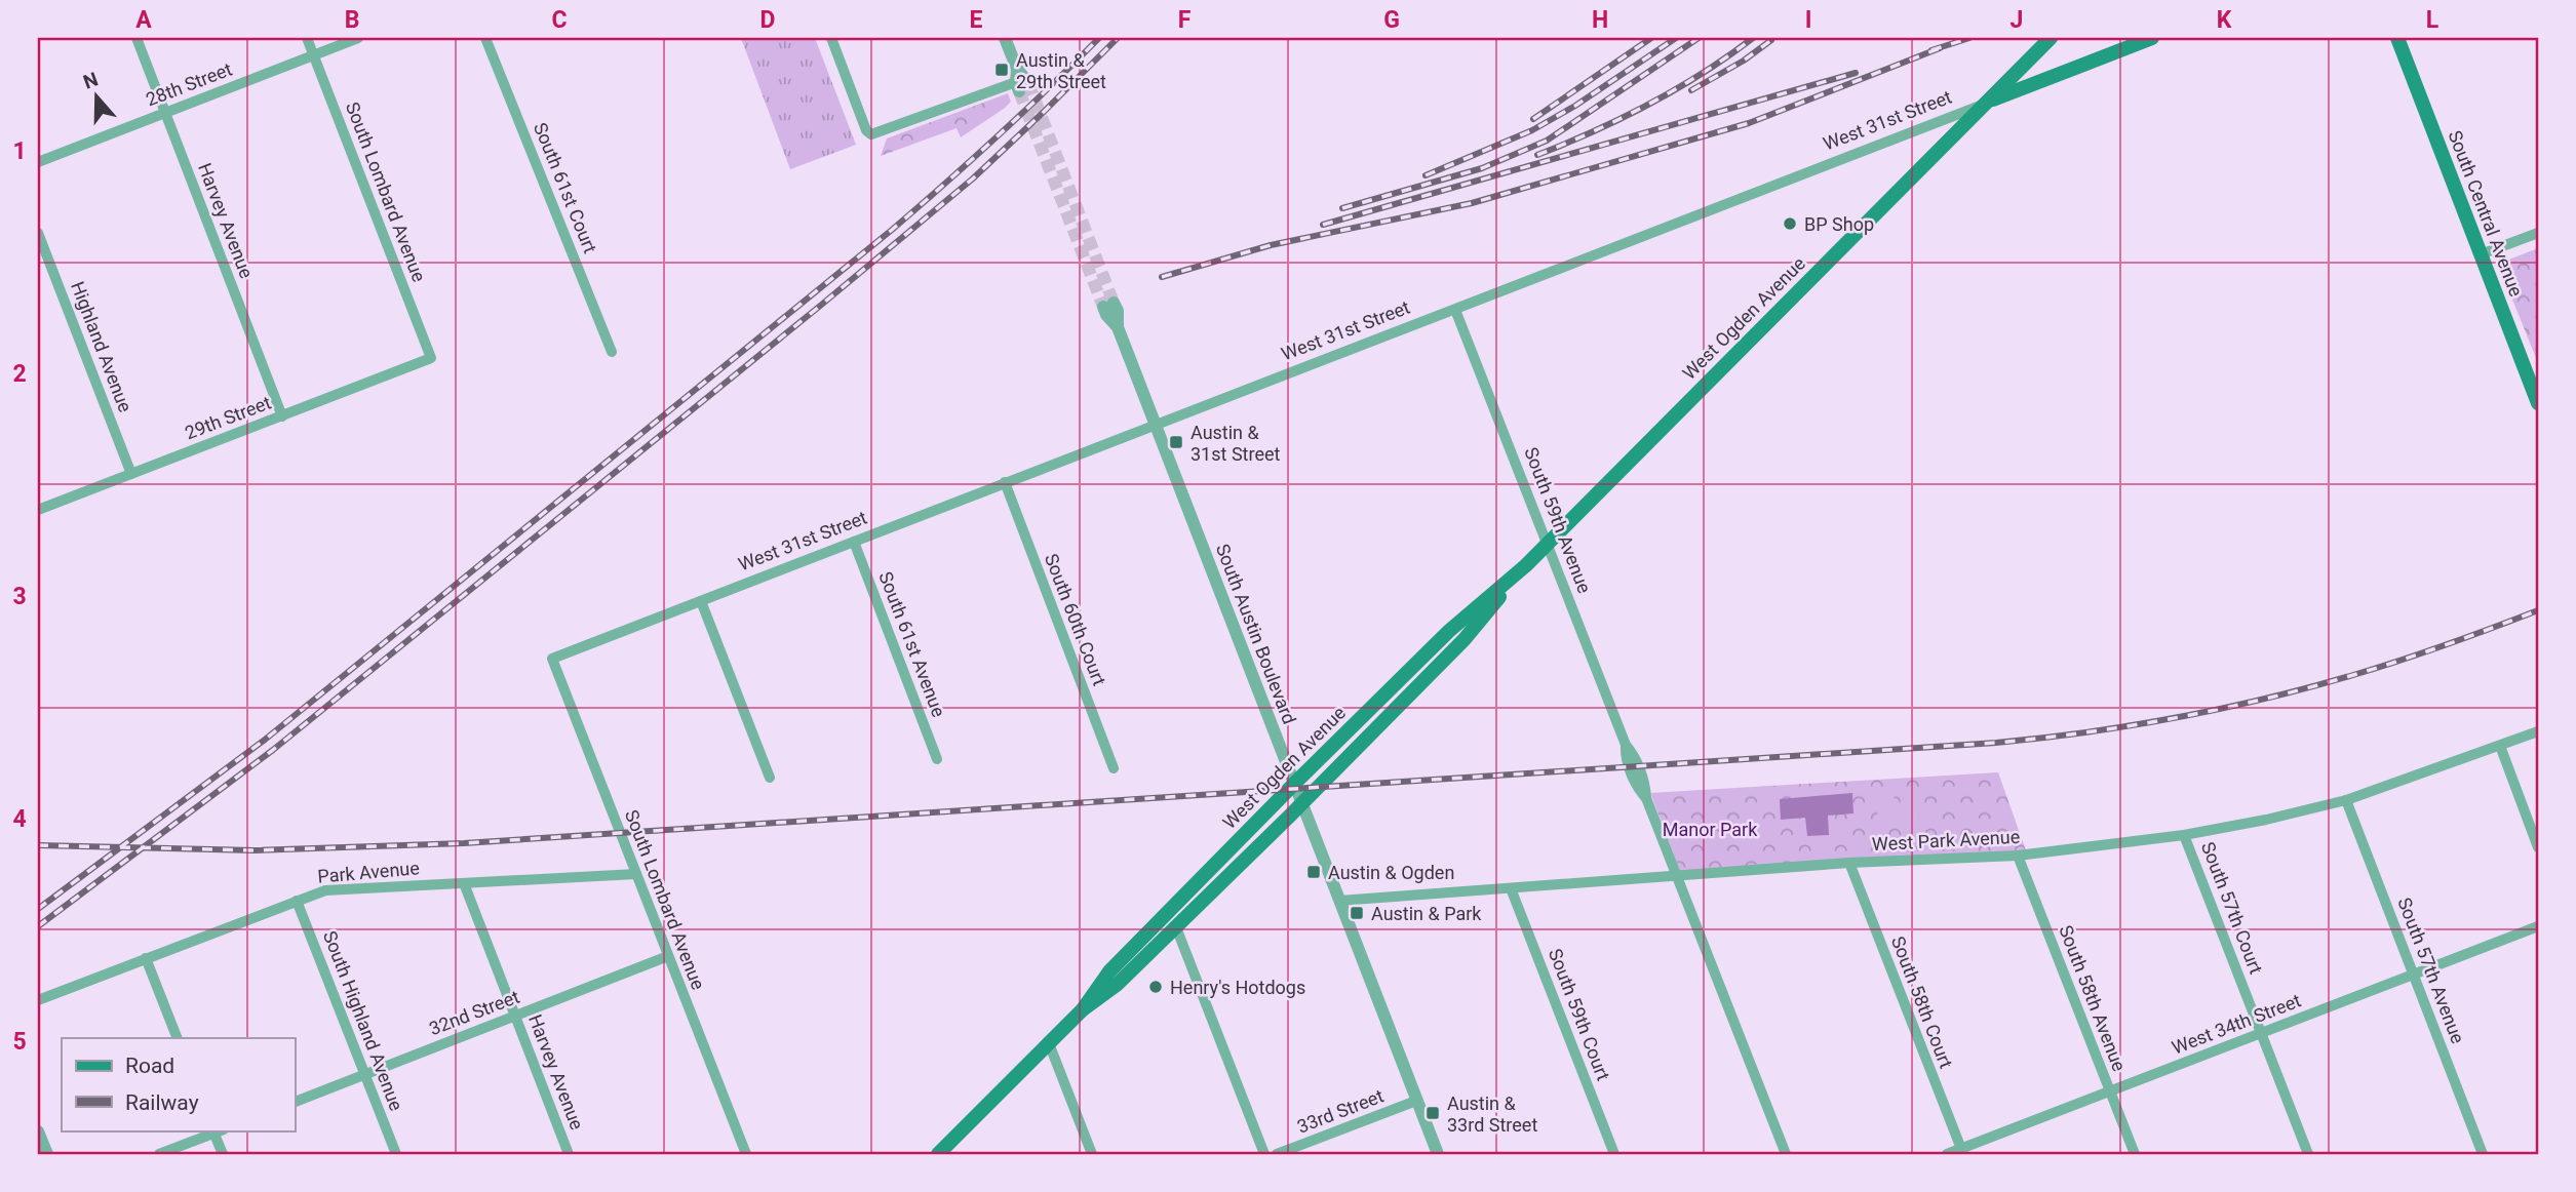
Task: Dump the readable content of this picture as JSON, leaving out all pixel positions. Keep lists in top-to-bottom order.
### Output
{
  "streets": {
    "main road": ["West 31st Street", "South Central Avenue", "West Ogden Avenue"],
    "street": [
      "28th Street",
      "South 61st Court",
      "South Lombard Avenue",
      "Harvey Avenue",
      "Highland Avenue",
      "29th Street",
      "South 59th Avenue",
      "South 60th Court",
      "South Austin Boulevard",
      "South 61st Avenue",
      "West Park Avenue",
      "Park Avenue",
      "South 57th Court",
      "South 57th Avenue",
      "South 58th Avenue",
      "South 58th Court",
      "32nd Street",
      "South 59th Court",
      "South Highland Avenue",
      "West 34th Street",
      "33rd Street"
    ]
  },
  "crossings": [
    ["28th Street", "South Lombard Avenue"],
    ["28th Street", "Harvey Avenue"],
    ["West 31st Street", "South Lombard Avenue"],
    ["West 31st Street", "West Ogden Avenue"],
    ["West 31st Street", "South 59th Avenue"],
    ["West 31st Street", "South 60th Court"],
    ["West 31st Street", "South Austin Boulevard"],
    ["West 31st Street", "South 61st Avenue"],
    ["South Lombard Avenue", "29th Street"],
    ["South Lombard Avenue", "Park Avenue"],
    ["South Lombard Avenue", "32nd Street"],
    ["Harvey Avenue", "29th Street"],
    ["Harvey Avenue", "Park Avenue"],
    ["Harvey Avenue", "32nd Street"],
    ["West Ogden Avenue", "South 59th Avenue"],
    ["West Ogden Avenue", "South Austin Boulevard"],
    ["Highland Avenue", "29th Street"],
    ["South 59th Avenue", "West Park Avenue"],
    ["South Austin Boulevard", "West Park Avenue"],
    ["South Austin Boulevard", "33rd Street"],
    ["West Park Avenue", "South 57th Court"],
    ["West Park Avenue", "South 57th Avenue"],
    ["West Park Avenue", "South 58th Avenue"],
    ["West Park Avenue", "South 58th Court"],
    ["West Park Avenue", "South 59th Court"],
    ["Park Avenue", "South Highland Avenue"],
    ["South 57th Court", "West 34th Street"],
    ["South 57th Avenue", "West 34th Street"],
    ["South 58th Avenue", "West 34th Street"],
    ["South 58th Court", "West 34th Street"],
    ["32nd Street", "South Highland Avenue"]
  ],
  "parks": ["Manor Park"],
  "places": {
    "transit": [
      "Austin & 29th Street",
      "Austin & 31st Street",
      "Austin & Ogden",
      "Austin & Park",
      "Austin & 33rd Street"
    ],
    "other": ["BP Shop", "Henry's Hotdogs"]
  },
  "legend": ["Road", "Railway"],
  "north": "top",
  "grid": {
    "columns": [
      "A",
      "B",
      "C",
      "D",
      "E",
      "F",
      "G",
      "H",
      "I",
      "J",
      "K",
      "L"
    ],
    "rows": [
      "1",
      "2",
      "3",
      "4",
      "5"
    ]
  }
}
